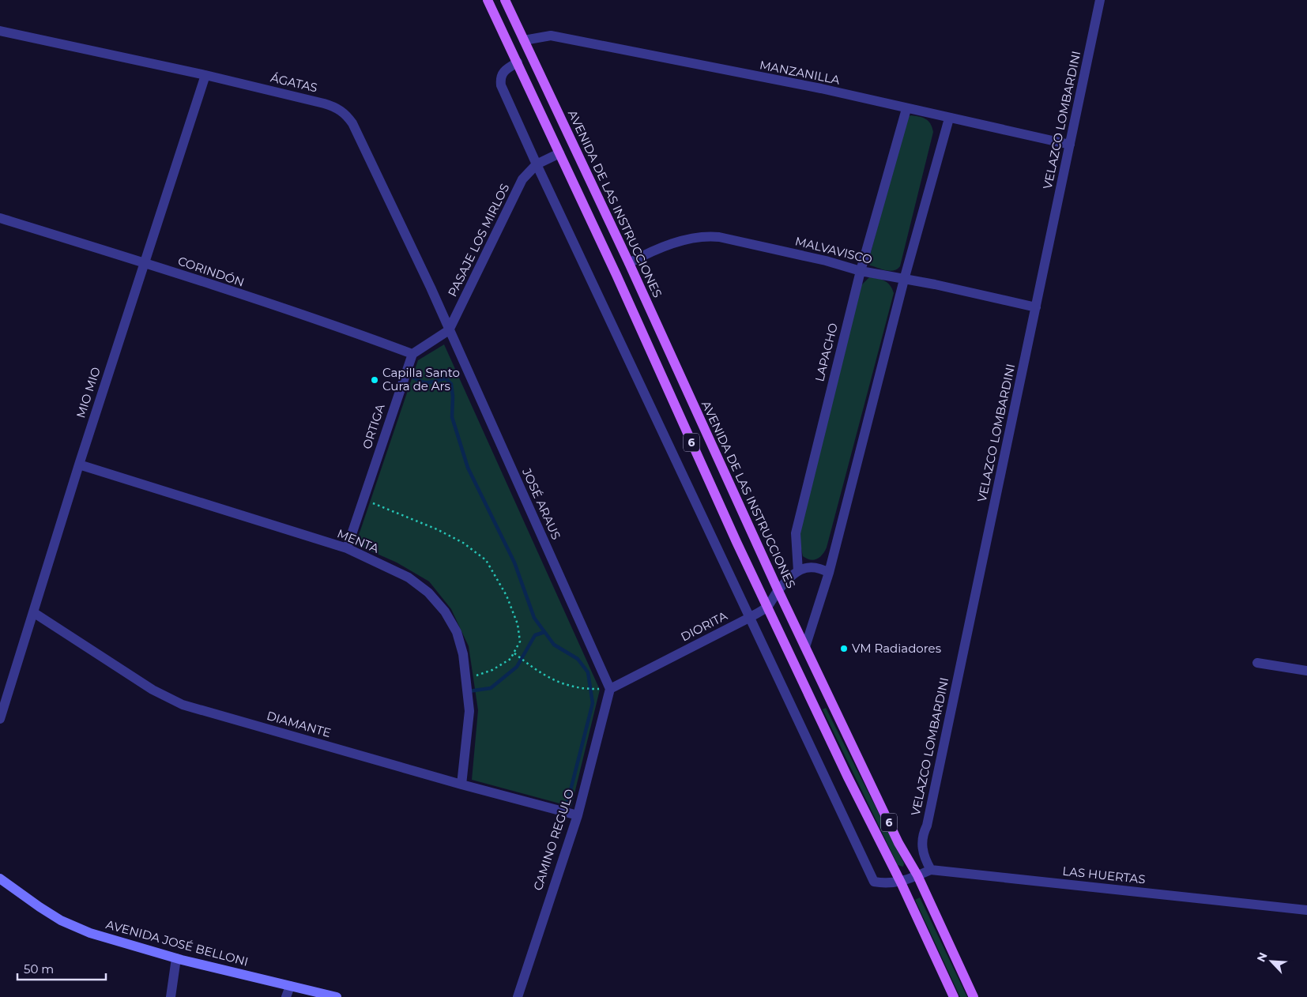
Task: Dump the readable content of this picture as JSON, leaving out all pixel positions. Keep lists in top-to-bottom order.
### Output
{
  "streets": {
    "main road": ["AVENIDA DE LAS INSTRUCCIONES", "6"],
    "street": [
      "MANZANILLA",
      "ÁGATAS",
      "VELAZCO LOMBARDINI",
      "PASAJE LOS MIRLOS",
      "MALVAVISCO",
      "CORINDÓN",
      "LAPACHO",
      "MIO MIO",
      "ORTIGA",
      "JOSÉ ARAUS",
      "MENTA",
      "DIORITA",
      "DIAMANTE",
      "CAMINO REGULO",
      "LAS HUERTAS",
      "AVENIDA JOSÉ BELLONI"
    ]
  },
  "crossings": [
    ["MANZANILLA", "VELAZCO LOMBARDINI"],
    ["MANZANILLA", "AVENIDA DE LAS INSTRUCCIONES"],
    ["MANZANILLA", "LAPACHO"],
    ["ÁGATAS", "PASAJE LOS MIRLOS"],
    ["ÁGATAS", "MIO MIO"],
    ["ÁGATAS", "JOSÉ ARAUS"],
    ["VELAZCO LOMBARDINI", "MALVAVISCO"],
    ["VELAZCO LOMBARDINI", "LAS HUERTAS"],
    ["AVENIDA DE LAS INSTRUCCIONES", "MALVAVISCO"],
    ["AVENIDA DE LAS INSTRUCCIONES", "DIORITA"],
    ["AVENIDA DE LAS INSTRUCCIONES", "LAS HUERTAS"],
    ["PASAJE LOS MIRLOS", "JOSÉ ARAUS"],
    ["MALVAVISCO", "LAPACHO"],
    ["CORINDÓN", "MIO MIO"],
    ["CORINDÓN", "ORTIGA"],
    ["LAPACHO", "DIORITA"],
    ["MIO MIO", "MENTA"],
    ["MIO MIO", "DIAMANTE"],
    ["ORTIGA", "MENTA"],
    ["6", "DIORITA"],
    ["6", "LAS HUERTAS"],
    ["JOSÉ ARAUS", "DIORITA"],
    ["JOSÉ ARAUS", "CAMINO REGULO"],
    ["MENTA", "DIAMANTE"],
    ["DIORITA", "CAMINO REGULO"],
    ["DIAMANTE", "CAMINO REGULO"]
  ],
  "places": ["Capilla Santo Cura de Ars", "VM Radiadores"],
  "scale_bar": "50 m",
  "north": "top left"
}
